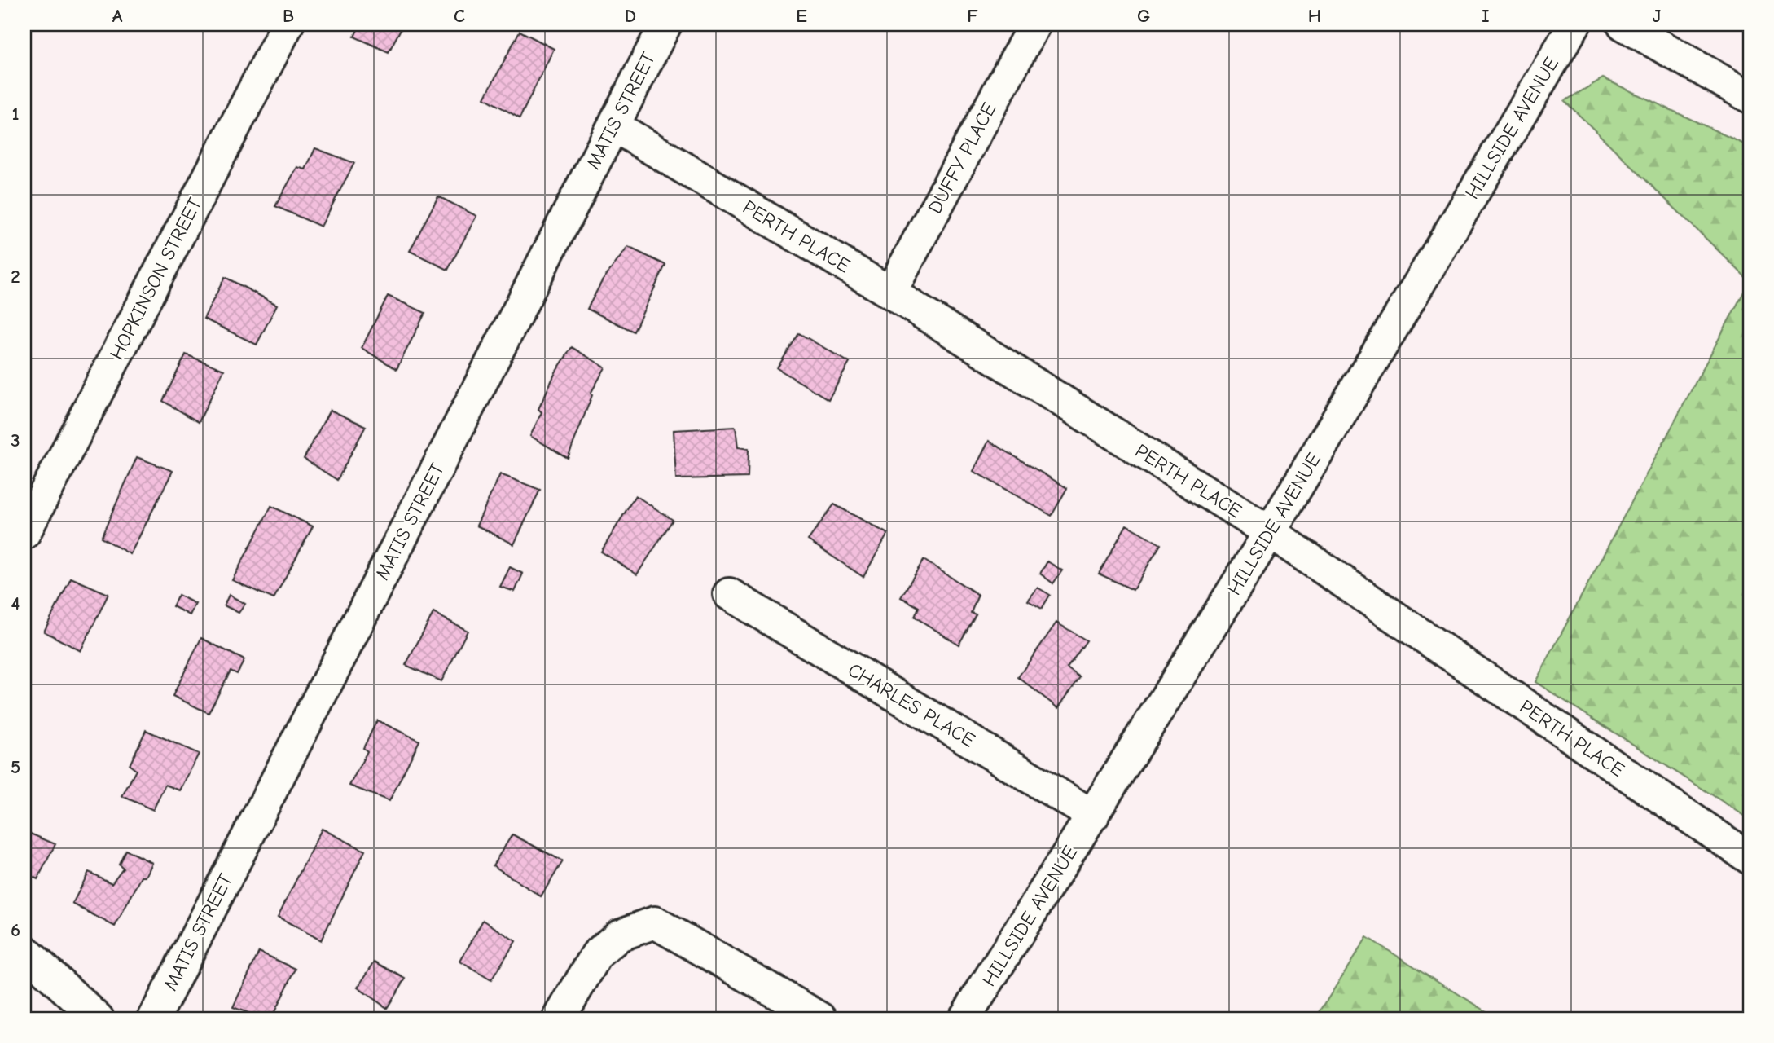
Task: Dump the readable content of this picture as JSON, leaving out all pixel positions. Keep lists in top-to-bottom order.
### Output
{
  "streets": {
    "street": [
      "MATIS STREET",
      "HILLSIDE AVENUE",
      "DUFFY PLACE",
      "PERTH PLACE",
      "HOPKINSON STREET",
      "CHARLES PLACE"
    ]
  },
  "crossings": [
    ["MATIS STREET", "PERTH PLACE"],
    ["HILLSIDE AVENUE", "PERTH PLACE"],
    ["HILLSIDE AVENUE", "CHARLES PLACE"],
    ["DUFFY PLACE", "PERTH PLACE"]
  ],
  "grid": {
    "columns": [
      "A",
      "B",
      "C",
      "D",
      "E",
      "F",
      "G",
      "H",
      "I",
      "J"
    ],
    "rows": [
      "1",
      "2",
      "3",
      "4",
      "5",
      "6"
    ]
  }
}
